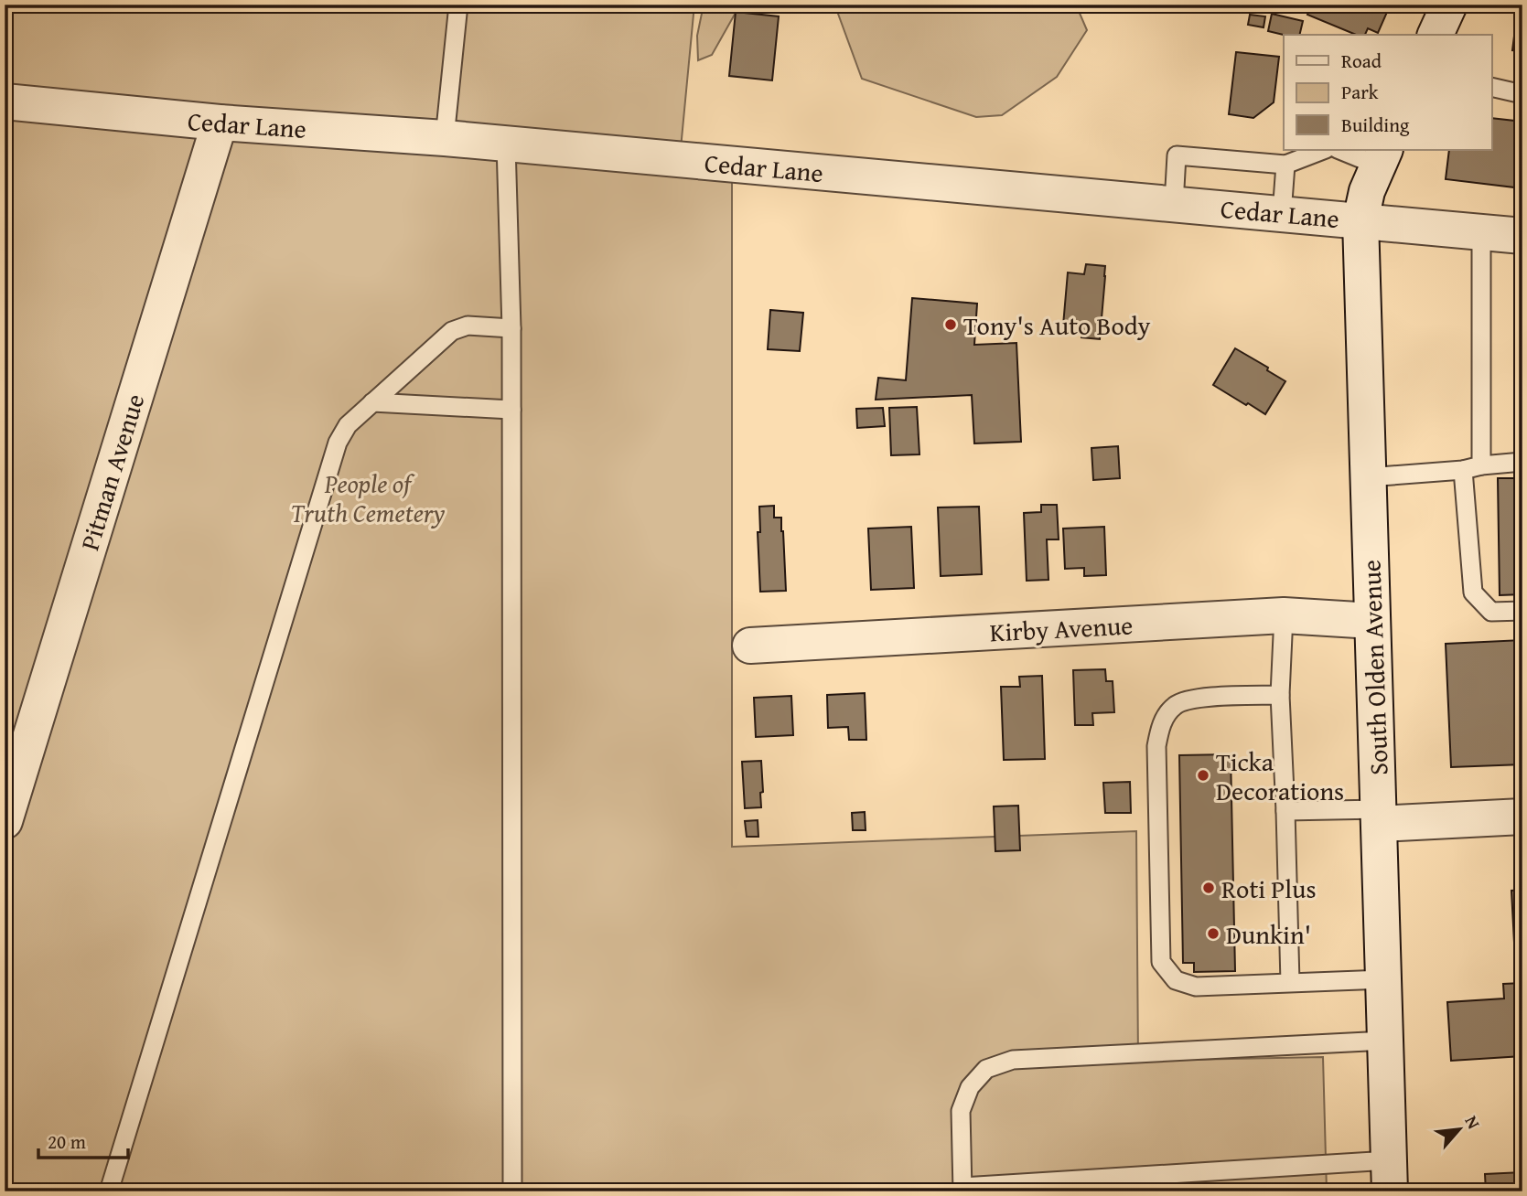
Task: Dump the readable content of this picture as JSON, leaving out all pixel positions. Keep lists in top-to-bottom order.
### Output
{
  "streets": {
    "street": [
      "Cedar Lane",
      "Pitman Avenue",
      "Kirby Avenue",
      "South Olden Avenue"
    ]
  },
  "crossings": [
    ["Cedar Lane", "Pitman Avenue"],
    ["Cedar Lane", "South Olden Avenue"],
    ["Kirby Avenue", "South Olden Avenue"]
  ],
  "parks": ["People of Truth Cemetery"],
  "places": [
    "Tony's Auto Body",
    "Ticka Decorations",
    "Roti Plus",
    "Dunkin'"
  ],
  "legend": ["Road", "Park", "Building"],
  "scale_bar": "20 m",
  "north": "top right"
}
